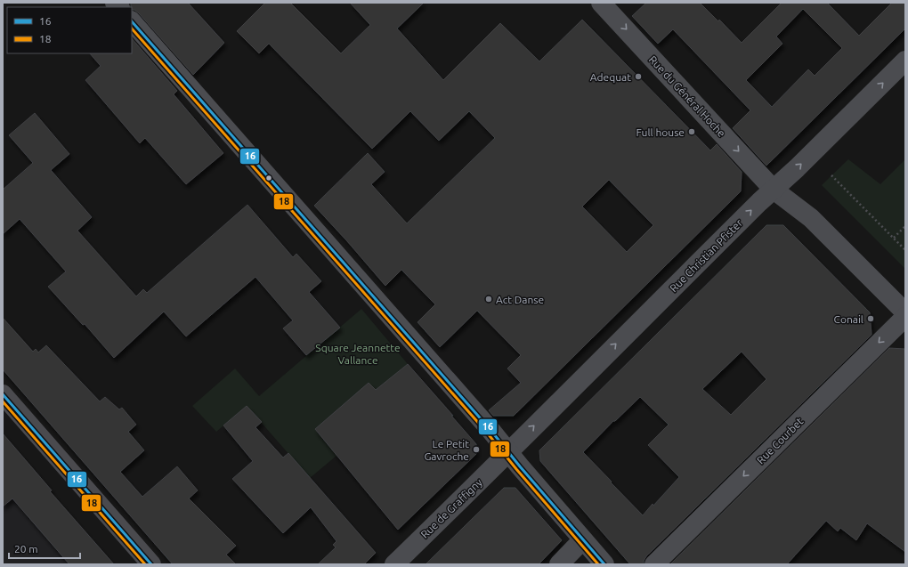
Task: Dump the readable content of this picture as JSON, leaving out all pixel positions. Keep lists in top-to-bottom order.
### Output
{
  "streets": {
    "street": [
      "Rue du Général Hoche",
      "Rue Christian Pfister",
      "Rue Courbet",
      "Rue de Graffigny"
    ]
  },
  "crossings": [
    ["Rue du Général Hoche", "Rue Christian Pfister"],
    ["Rue Christian Pfister", "Rue de Graffigny"]
  ],
  "one_way": ["Rue du Général Hoche", "Rue Christian Pfister", "Rue Courbet"],
  "parks": ["Square Jeannette Vallance"],
  "places": [
    "Adequat",
    "Full house",
    "Act Danse",
    "Conail",
    "Le Petit Gavroche"
  ],
  "lines": ["transit line 16", "transit line 18"],
  "legend": ["16", "18"],
  "scale_bar": "20 m"
}
